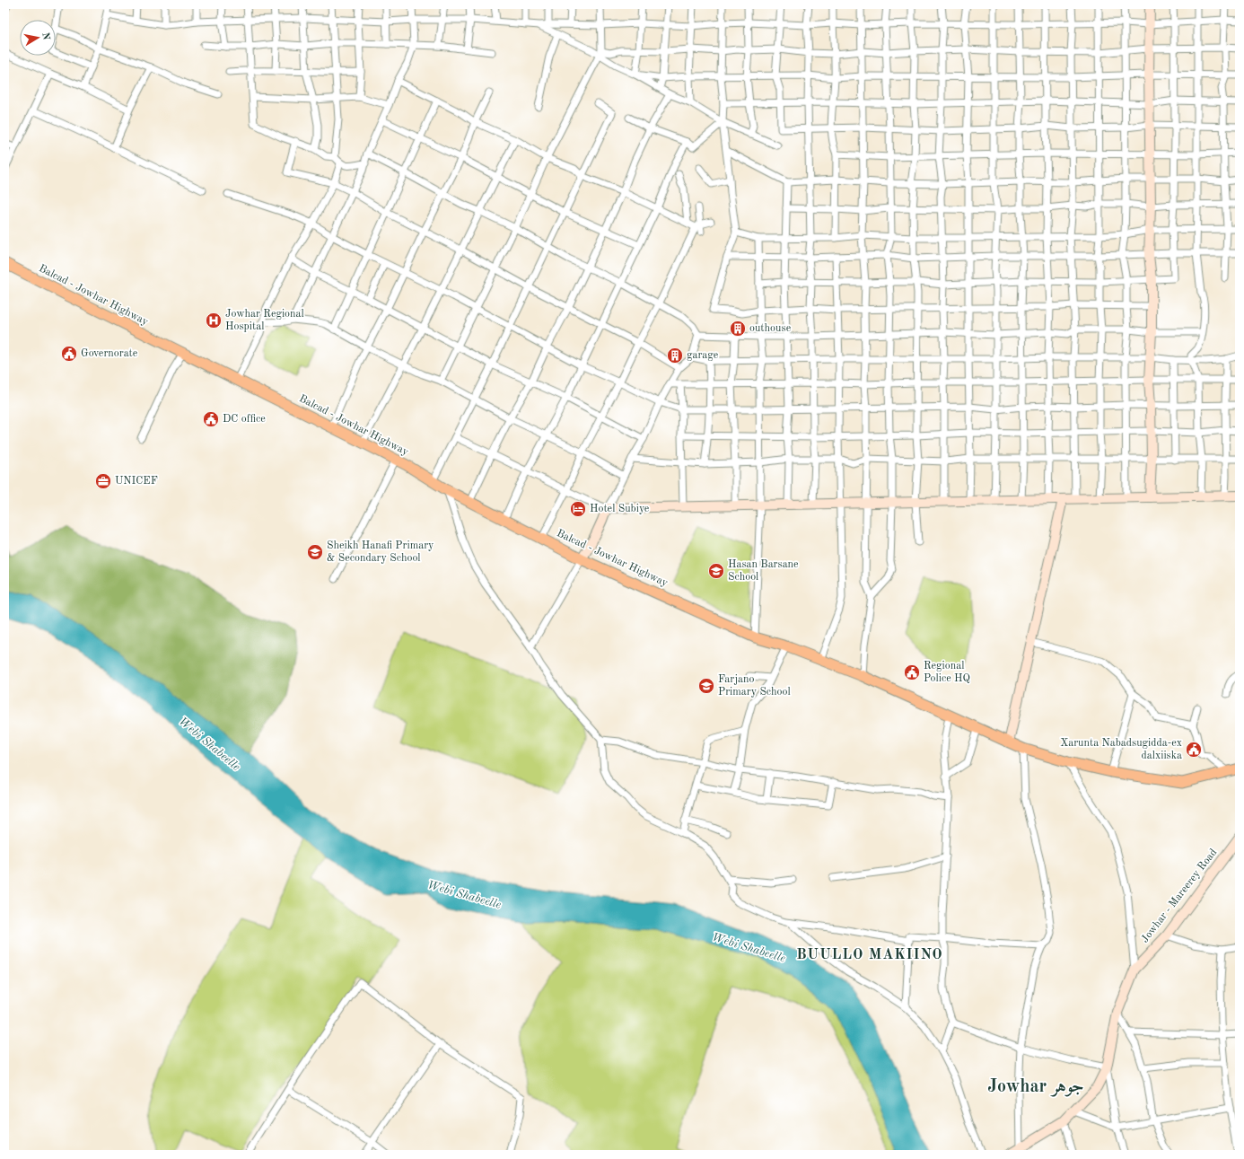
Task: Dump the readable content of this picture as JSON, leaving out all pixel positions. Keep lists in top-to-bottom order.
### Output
{
  "streets": {
    "main road": ["Balcad - Jowhar Highway"],
    "street": ["Jowhar - Mareerey Road"]
  },
  "districts": ["BUULLO MAKIINO", "Jowhar جوهر"],
  "water": ["Webi Shabeelle"],
  "places": {
    "hospital": ["Jowhar Regional Hospital"],
    "building": ["outhouse", "garage"],
    "public building": [
      "Governorate",
      "DC office",
      "Regional Police HQ",
      "Xarunta Nabadsugidda-ex dalxiiska"
    ],
    "office": ["UNICEF"],
    "hotel": ["Hotel Subiye"],
    "school or university": ["Sheikh Hanafi Primary & Secondary School", "Hasan Barsane School", "Farjano Primary School"]
  },
  "north": "right"
}
